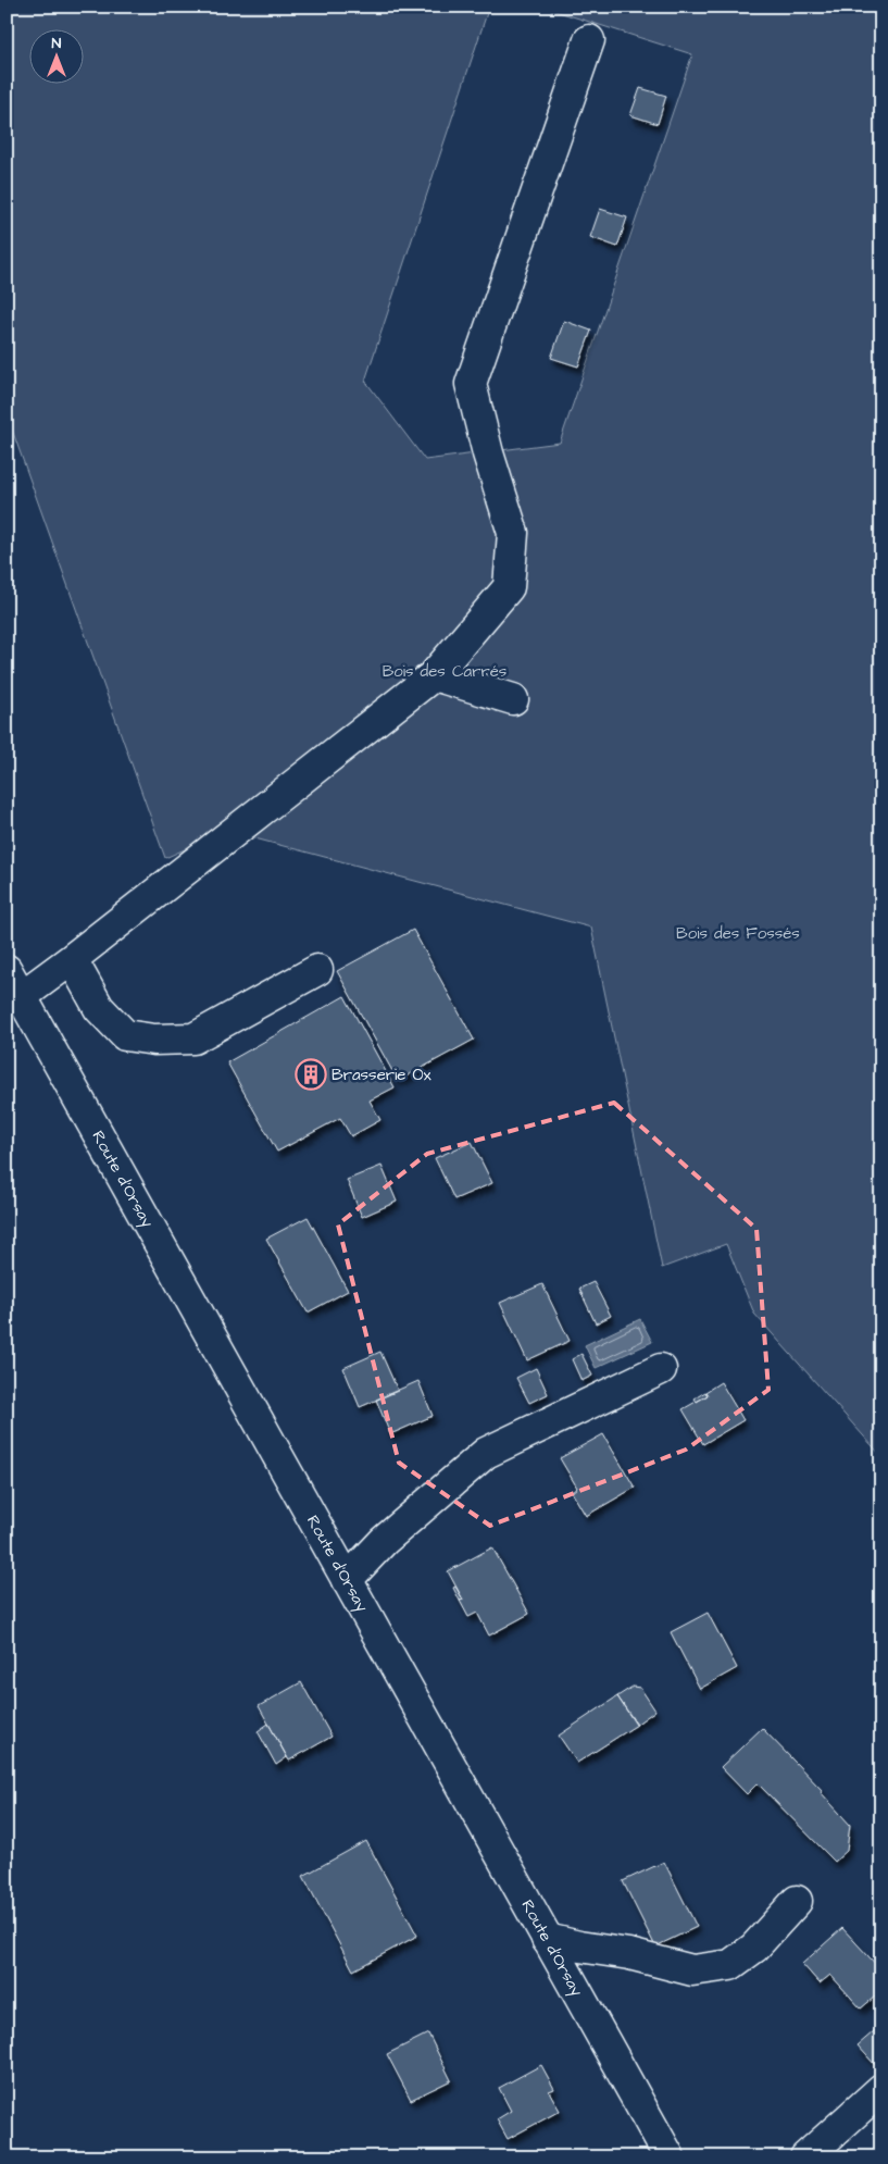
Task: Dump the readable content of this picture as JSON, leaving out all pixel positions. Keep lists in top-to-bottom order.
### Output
{
  "streets": {
    "main road": ["Route d'Orsay"]
  },
  "parks": ["Bois des Carrés", "Bois des Fossés"],
  "places": {
    "building": ["Brasserie Ox"]
  },
  "north": "top"
}
